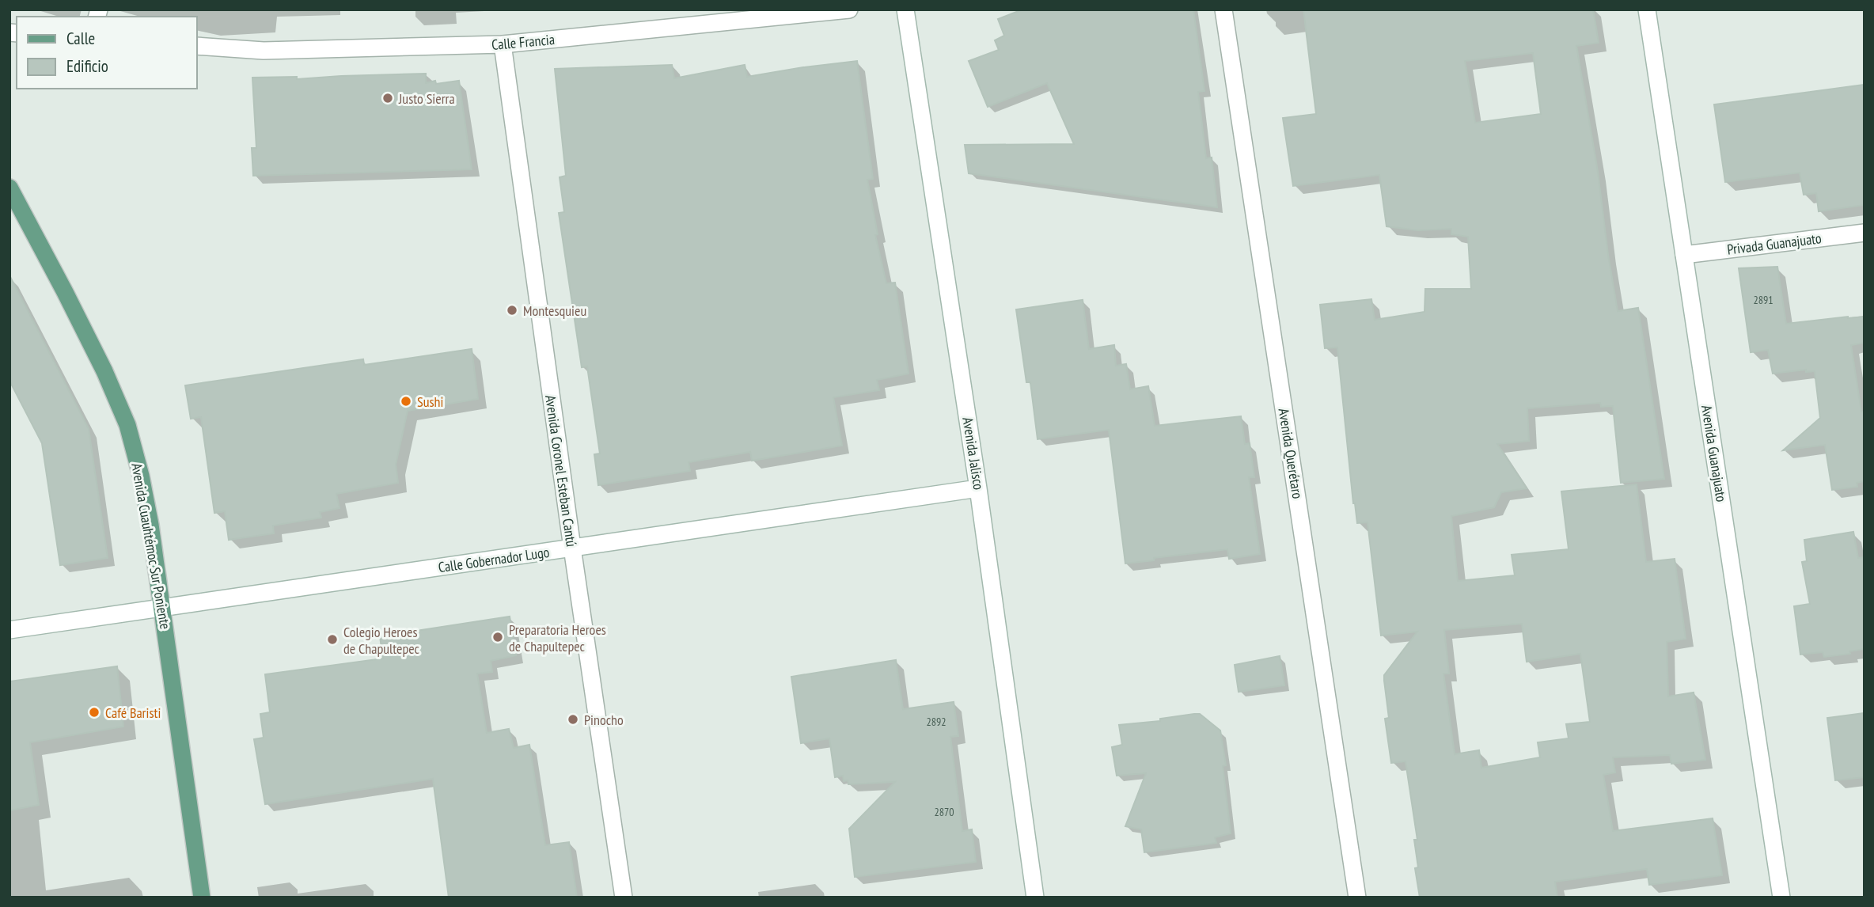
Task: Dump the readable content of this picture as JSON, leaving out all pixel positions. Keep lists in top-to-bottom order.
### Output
{
  "streets": {
    "main road": ["Avenida Cuauhtémoc Sur Poniente"],
    "street": [
      "Calle Francia",
      "Privada Guanajuato",
      "Avenida Jalisco",
      "Avenida Querétaro",
      "Avenida Guanajuato",
      "Avenida Coronel Esteban Cantú",
      "Calle Gobernador Lugo"
    ]
  },
  "crossings": [
    ["Calle Francia", "Avenida Coronel Esteban Cantú"],
    ["Privada Guanajuato", "Avenida Guanajuato"],
    ["Avenida Jalisco", "Calle Gobernador Lugo"],
    ["Avenida Coronel Esteban Cantú", "Calle Gobernador Lugo"],
    ["Avenida Cuauhtémoc Sur Poniente", "Calle Gobernador Lugo"]
  ],
  "places": [
    "Justo Sierra",
    "Montesquieu",
    "Sushi",
    "Preparatoria Heroes de Chapultepec",
    "Colegio Heroes de Chapultepec",
    "Café Baristi",
    "Pinocho"
  ],
  "house_numbers": ["2891", "2892", "2870"],
  "legend": ["Calle", "Edificio"]
}
